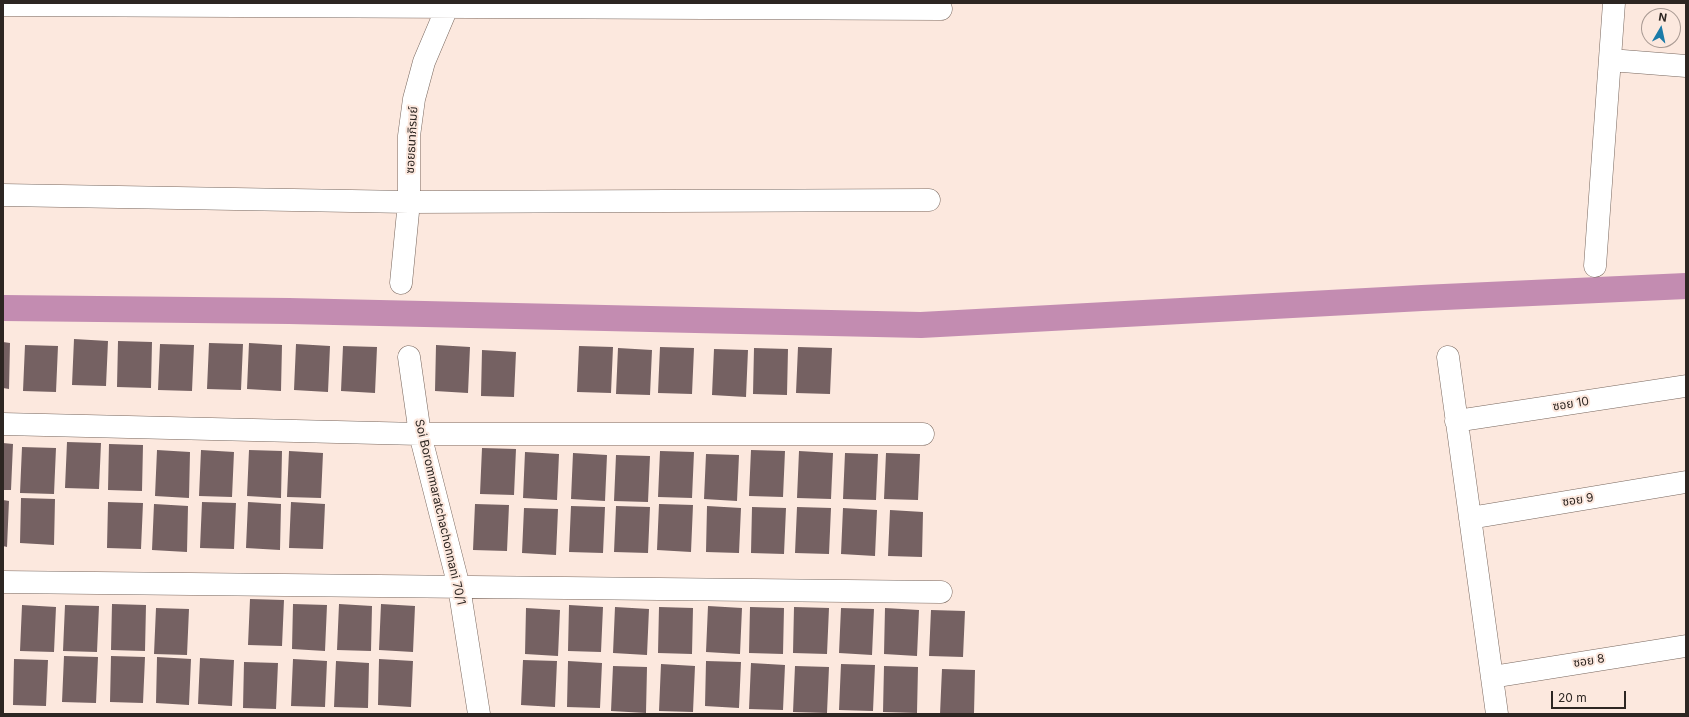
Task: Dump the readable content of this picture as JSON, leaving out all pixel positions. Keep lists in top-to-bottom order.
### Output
{
  "streets": {
    "street": [
      "ซอยธนาภิรมย์",
      "ซอย 10",
      "ซอย 9",
      "Soi Borommaratchachonnani 70/1",
      "ซอย 8"
    ]
  },
  "scale_bar": "20 m",
  "north": "top"
}
